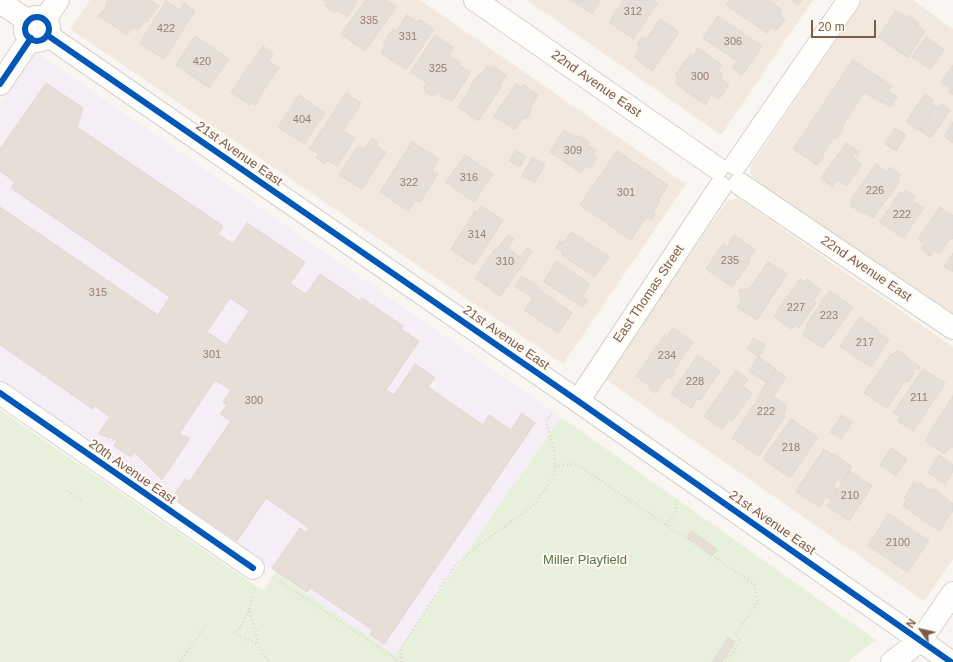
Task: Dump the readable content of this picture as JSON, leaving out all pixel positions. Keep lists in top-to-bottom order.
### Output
{
  "streets": {
    "street": [
      "22nd Avenue East",
      "21st Avenue East",
      "East Thomas Street",
      "20th Avenue East"
    ]
  },
  "crossings": [
    ["22nd Avenue East", "East Thomas Street"],
    ["21st Avenue East", "East Thomas Street"]
  ],
  "parks": ["Miller Playfield"],
  "house_numbers": [
    "312",
    "335",
    "422",
    "331",
    "306",
    "420",
    "325",
    "300",
    "404",
    "309",
    "316",
    "322",
    "226",
    "301",
    "222",
    "314",
    "235",
    "310",
    "315",
    "227",
    "223",
    "217",
    "301",
    "234",
    "228",
    "211",
    "300",
    "222",
    "218",
    "210",
    "2100"
  ],
  "scale_bar": "20 m",
  "north": "top left"
}
